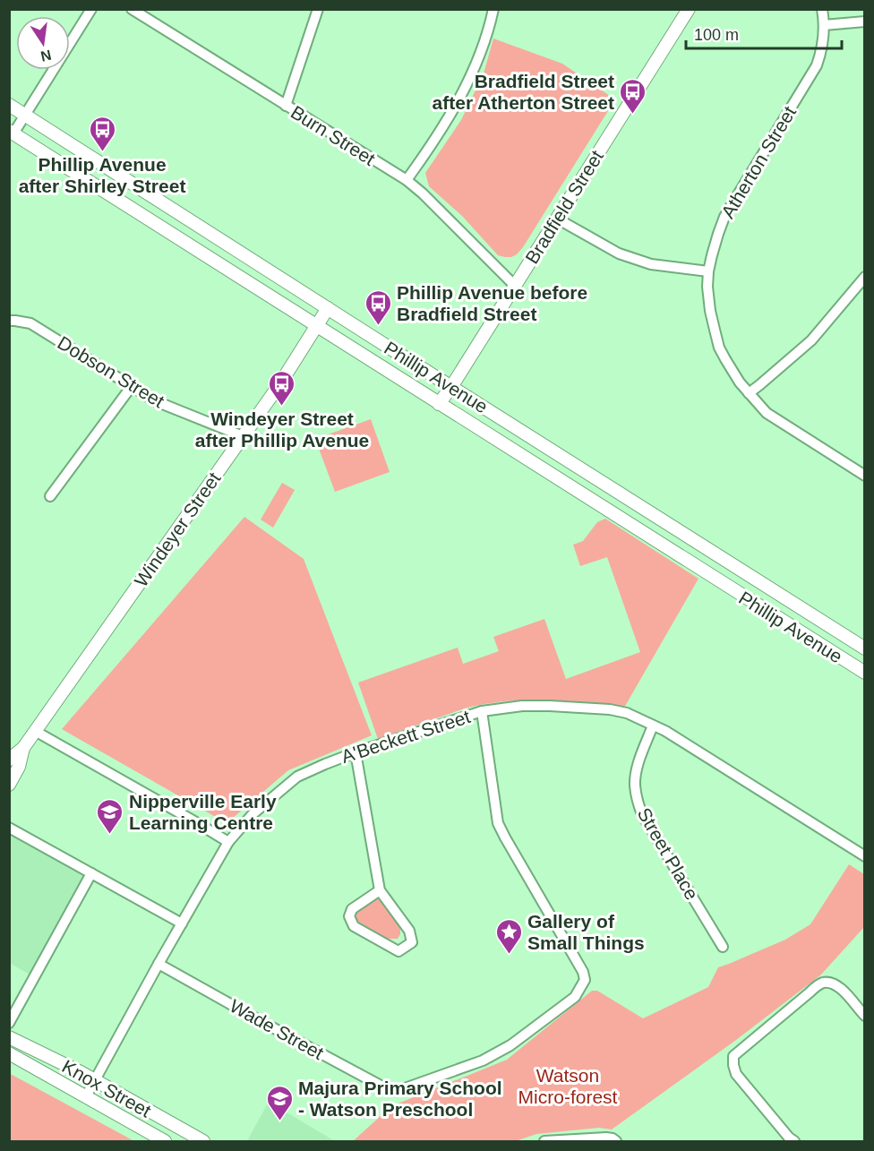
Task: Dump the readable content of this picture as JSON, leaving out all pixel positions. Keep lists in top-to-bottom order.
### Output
{
  "streets": {
    "main road": [
      "Bradfield Street",
      "Phillip Avenue",
      "Windeyer Street",
      "Knox Street"
    ],
    "street": [
      "Burn Street",
      "Atherton Street",
      "Dobson Street",
      "A'Beckett Street",
      "Street Place",
      "Wade Street"
    ]
  },
  "crossings": [
    ["Burn Street", "Bradfield Street"],
    ["Bradfield Street", "Phillip Avenue"],
    ["Dobson Street", "Windeyer Street"],
    ["Phillip Avenue", "Windeyer Street"],
    ["A'Beckett Street", "Street Place"],
    ["A'Beckett Street", "Wade Street"],
    ["A'Beckett Street", "Knox Street"]
  ],
  "parks": ["Watson Micro-forest"],
  "places": {
    "bus stop": [
      "Bradfield Street after Atherton Street",
      "Phillip Avenue after Shirley Street",
      "Phillip Avenue before Bradfield Street",
      "Windeyer Street after Phillip Avenue"
    ],
    "school or university": ["Nipperville Early Learning Centre", "Majura Primary School - Watson Preschool"],
    "place": ["Gallery of Small Things"]
  },
  "scale_bar": "100 m",
  "north": "bottom"
}
